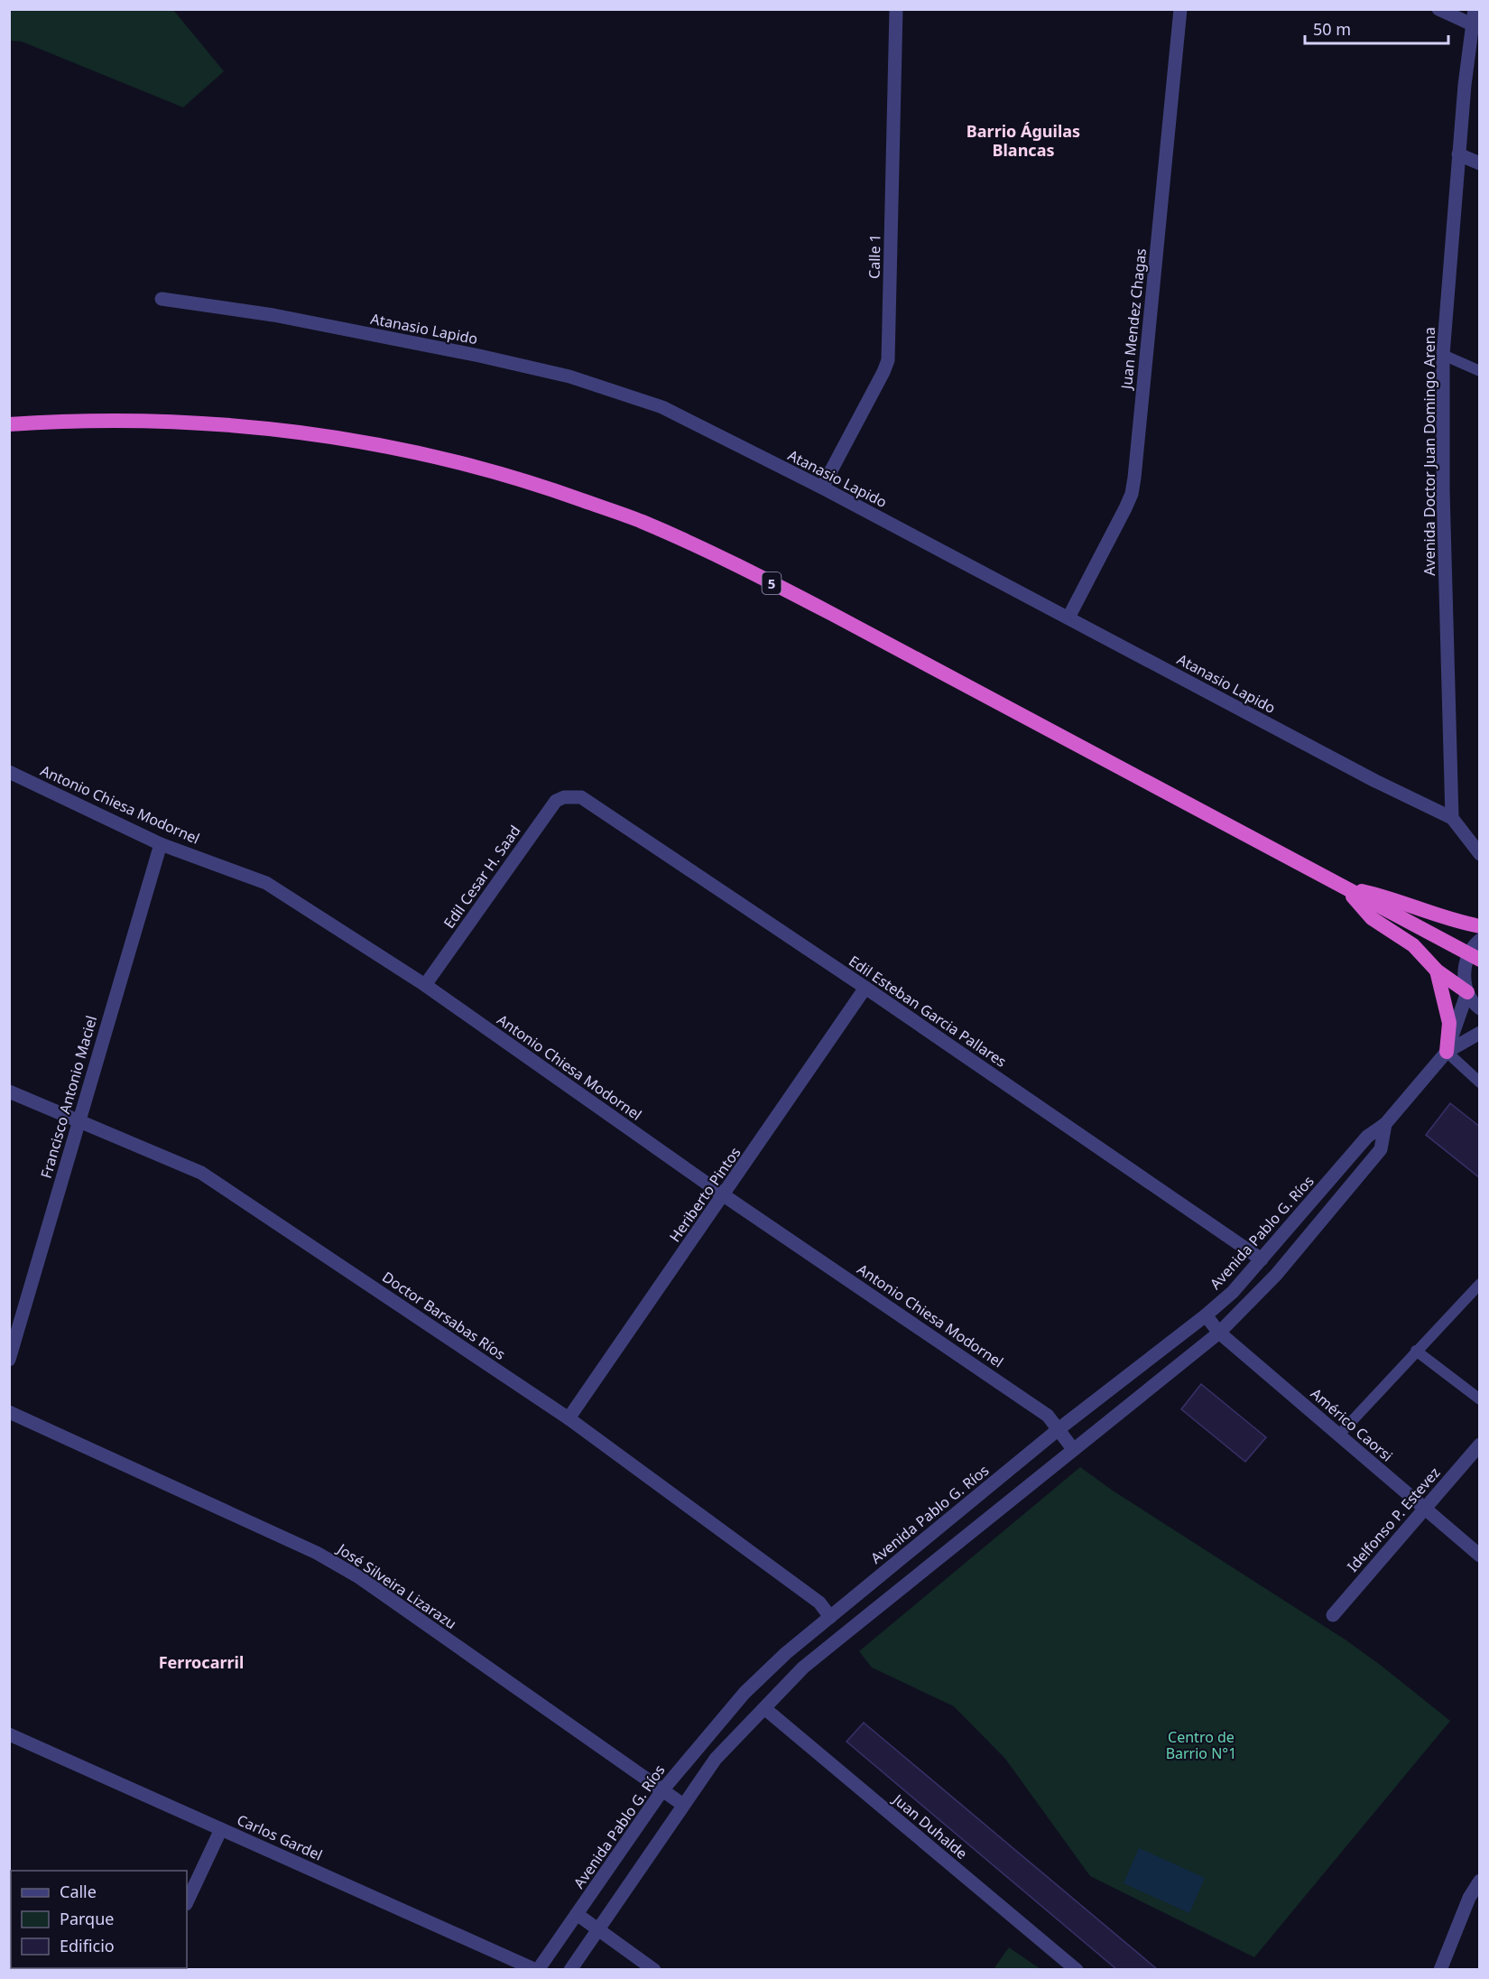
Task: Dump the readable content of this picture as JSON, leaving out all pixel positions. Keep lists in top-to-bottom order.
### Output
{
  "streets": {
    "highway": ["5"],
    "street": [
      "Calle 1",
      "Juan Mendez Chagas",
      "Atanasio Lapido",
      "Avenida Doctor Juan Domingo Arena",
      "Antonio Chiesa Modornel",
      "Edil Cesar H. Saad",
      "Edil Esteban Garcia Pallares",
      "Francisco Antonio Maciel",
      "Heriberto Pintos",
      "Avenida Pablo G. Ríos",
      "Doctor Barsabas Ríos",
      "Américo Caorsi",
      "Idelfonso P. Estevez",
      "José Silveira Lizarazu",
      "Juan Duhalde",
      "Carlos Gardel"
    ]
  },
  "crossings": [
    ["Calle 1", "Atanasio Lapido"],
    ["Juan Mendez Chagas", "Atanasio Lapido"],
    ["Atanasio Lapido", "Avenida Doctor Juan Domingo Arena"],
    ["Antonio Chiesa Modornel", "Edil Cesar H. Saad"],
    ["Antonio Chiesa Modornel", "Francisco Antonio Maciel"],
    ["Antonio Chiesa Modornel", "Heriberto Pintos"],
    ["Antonio Chiesa Modornel", "Avenida Pablo G. Ríos"],
    ["Edil Cesar H. Saad", "Edil Esteban Garcia Pallares"],
    ["Edil Esteban Garcia Pallares", "Heriberto Pintos"],
    ["Edil Esteban Garcia Pallares", "Avenida Pablo G. Ríos"],
    ["Francisco Antonio Maciel", "Doctor Barsabas Ríos"],
    ["Heriberto Pintos", "Doctor Barsabas Ríos"],
    ["Avenida Pablo G. Ríos", "Doctor Barsabas Ríos"],
    ["Avenida Pablo G. Ríos", "Américo Caorsi"],
    ["Avenida Pablo G. Ríos", "José Silveira Lizarazu"],
    ["Avenida Pablo G. Ríos", "Juan Duhalde"],
    ["Avenida Pablo G. Ríos", "Carlos Gardel"],
    ["Américo Caorsi", "Idelfonso P. Estevez"]
  ],
  "districts": ["Barrio Águilas Blancas", "Ferrocarril"],
  "parks": ["Centro de Barrio N°1"],
  "legend": ["Calle", "Parque", "Edificio"],
  "scale_bar": "50 m"
}
